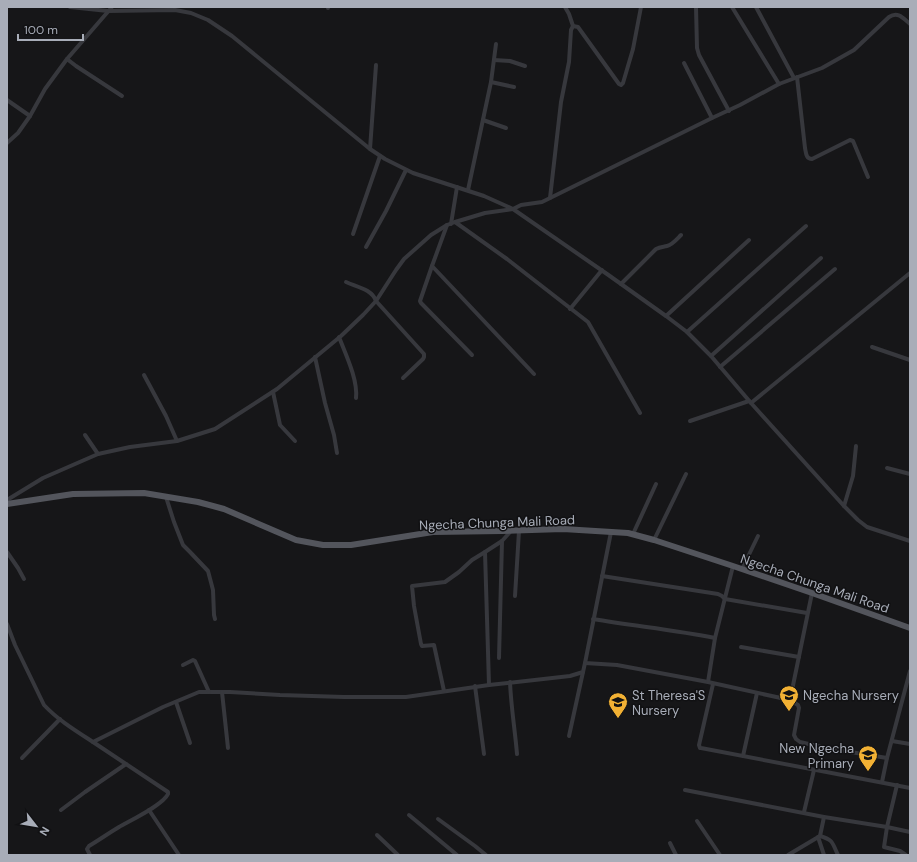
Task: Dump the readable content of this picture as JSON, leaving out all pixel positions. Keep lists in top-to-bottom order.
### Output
{
  "streets": {
    "main road": ["Ngecha Chunga Mali Road"]
  },
  "places": {
    "school or university": ["Ngecha Nursery", "St Theresa'S Nursery", "New Ngecha Primary"]
  },
  "scale_bar": "100 m",
  "north": "bottom right"
}
